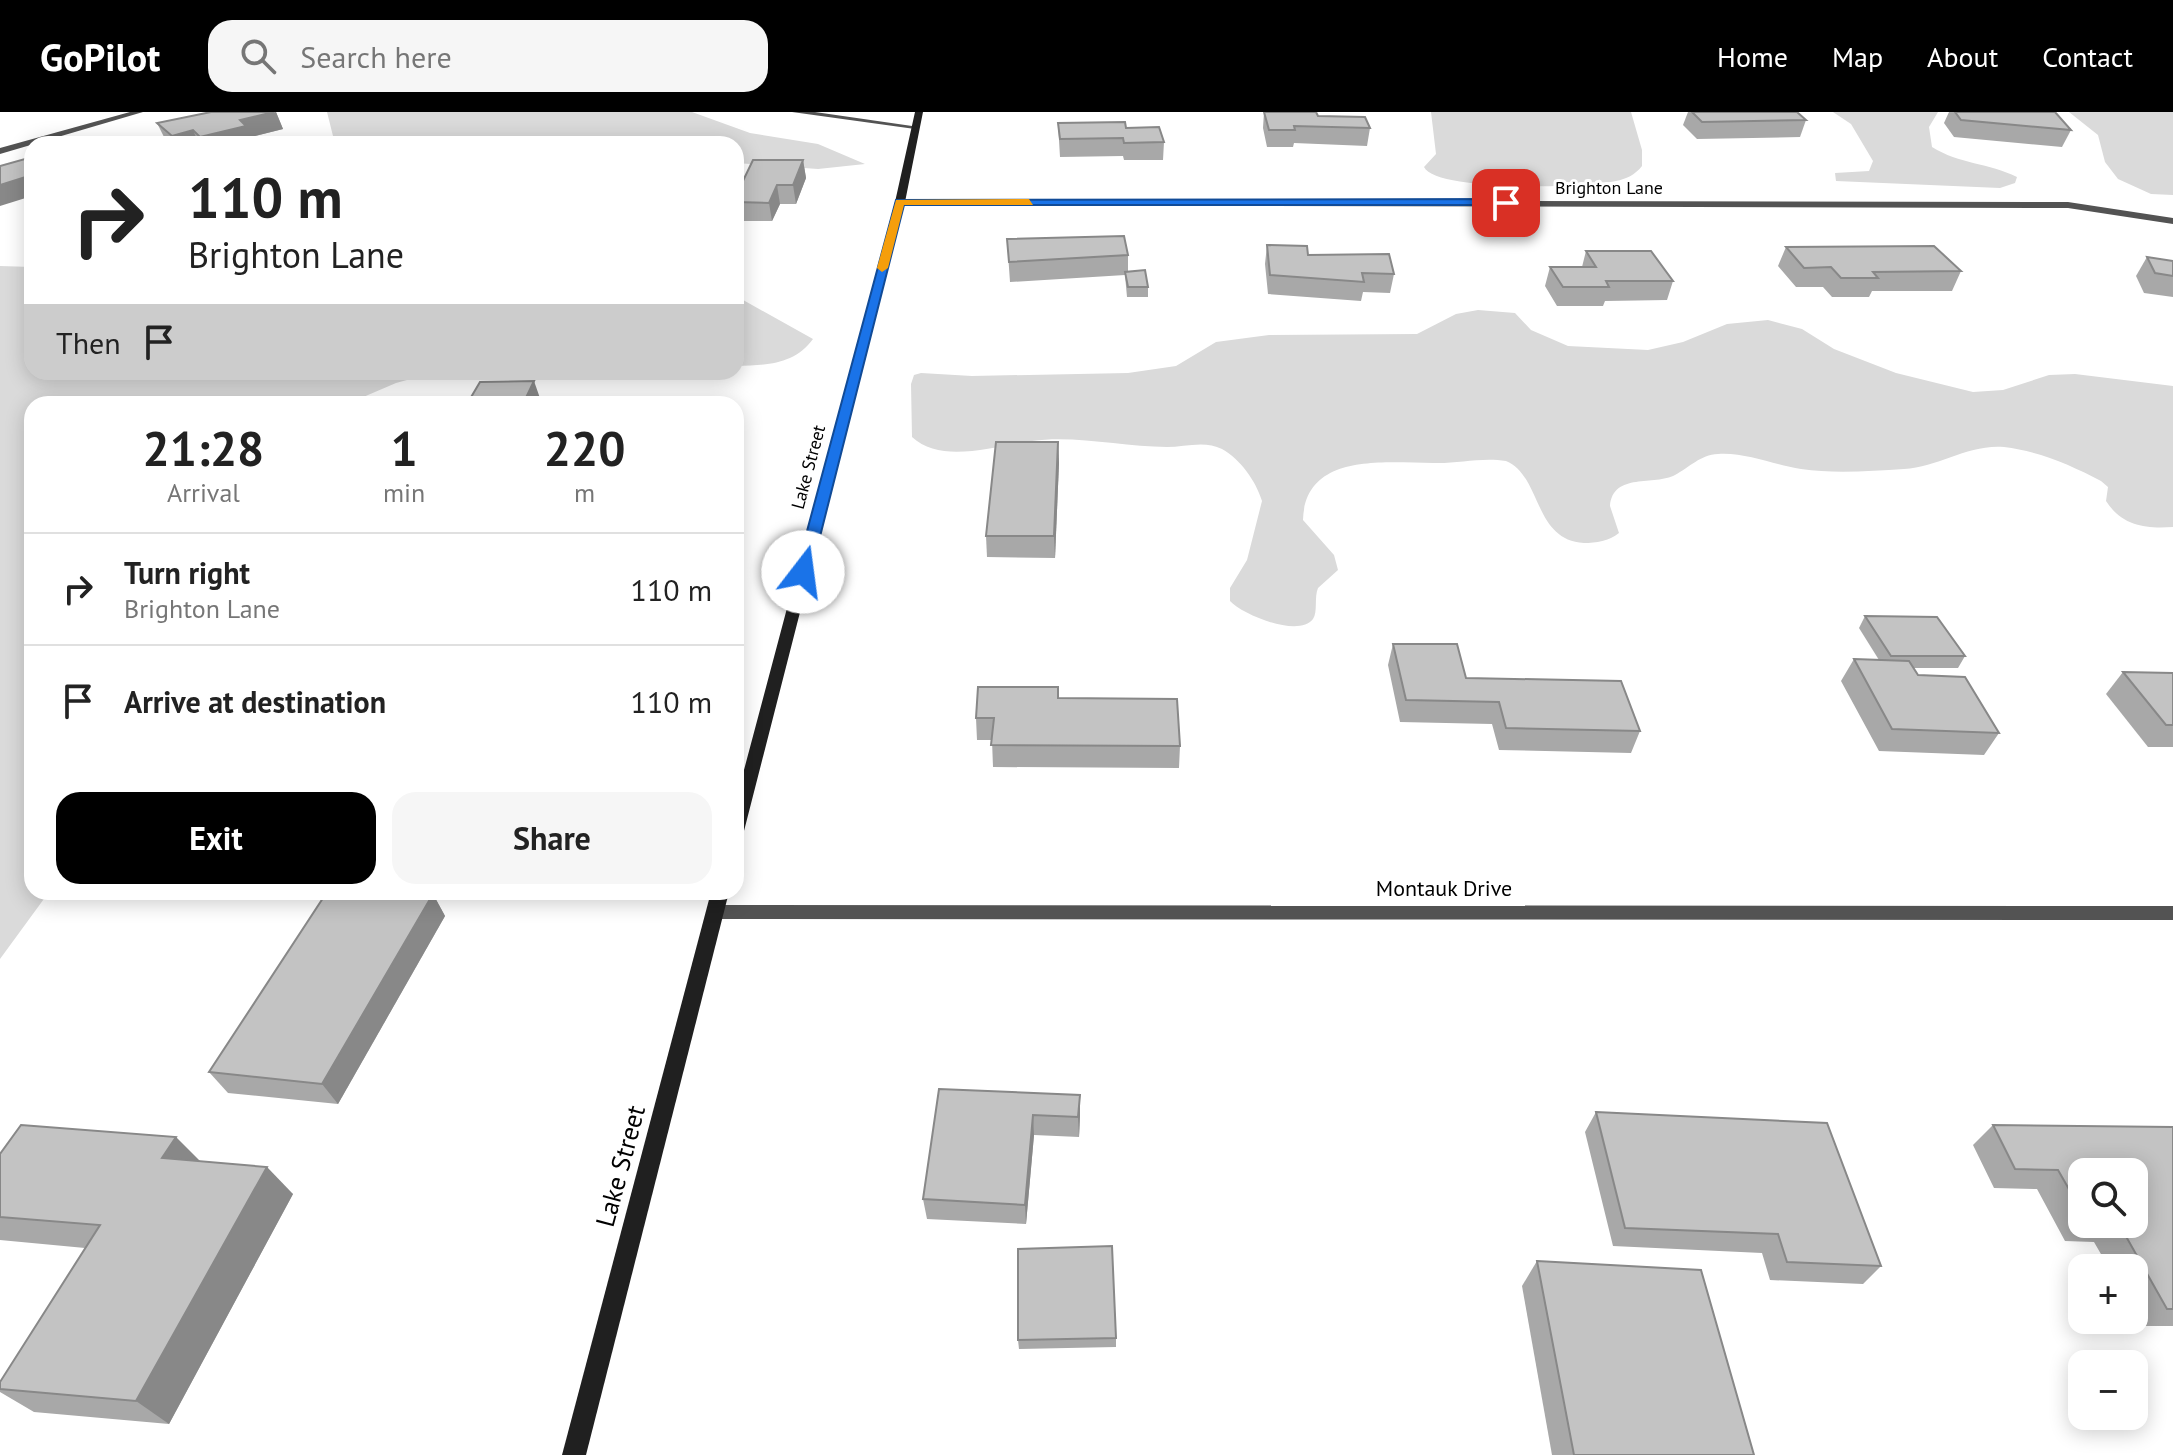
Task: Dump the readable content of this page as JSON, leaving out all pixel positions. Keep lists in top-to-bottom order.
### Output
{
  "streets": {
    "street": ["Brighton Lane", "Lake Street", "Montauk Drive"]
  },
  "crossings": [
    ["Brighton Lane", "Lake Street"],
    ["Lake Street", "Montauk Drive"]
  ],
  "page": {
    "header": "GoPilot",
    "search": "Search here",
    "nav": [
      "Home",
      "Map",
      "About",
      "Contact"
    ],
    "turn": ["110 m", "Brighton Lane"],
    "then": "Then",
    "eta": [
      "21:28",
      "Arrival",
      "1",
      "min",
      "220",
      "m"
    ],
    "list": [
      {
        "name": "Turn right",
        "note": "Brighton Lane",
        "value": "110 m"
      },
      {
        "name": "Arrive at destination",
        "value": "110 m"
      }
    ],
    "buttons": ["Exit", "Share"],
    "map_buttons": ["+", "−"]
  }
}
